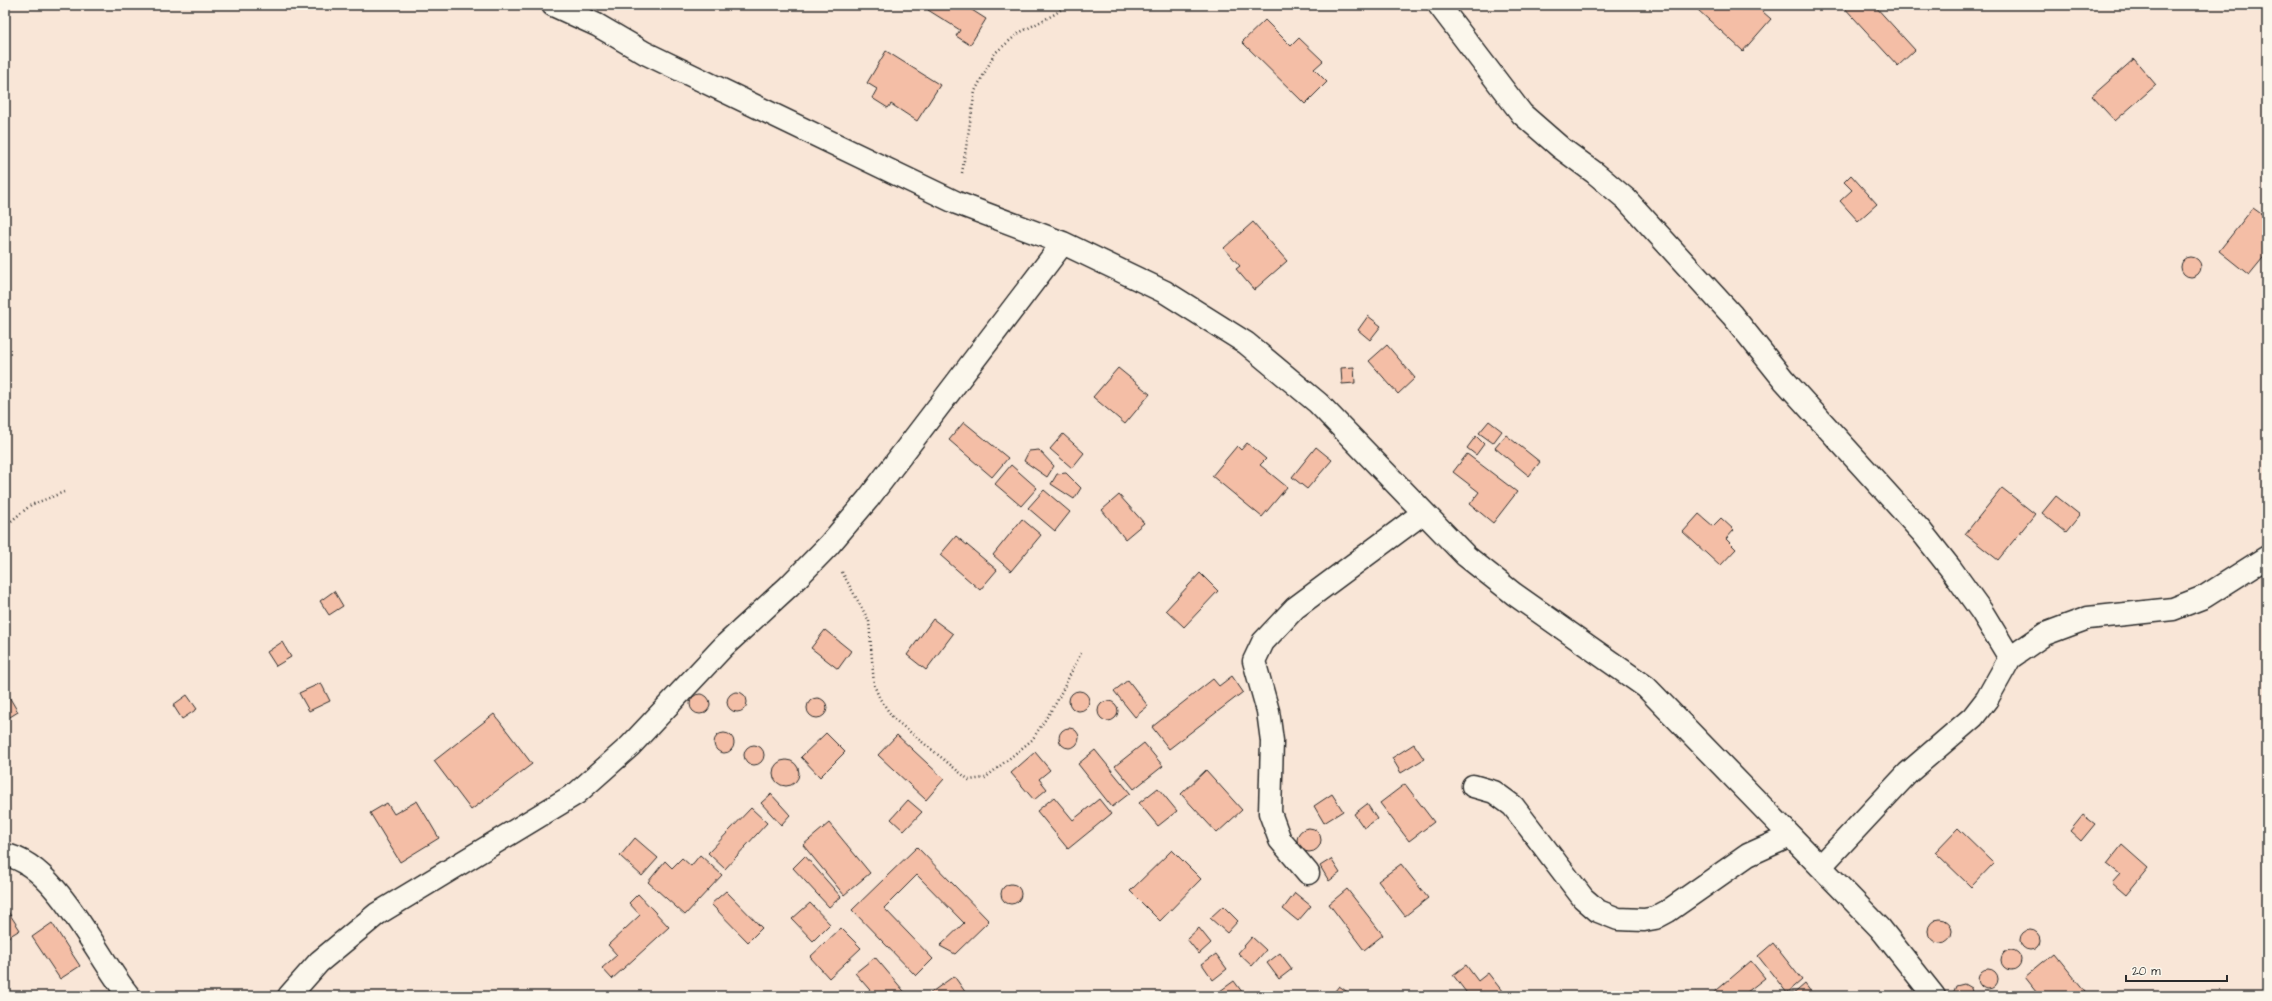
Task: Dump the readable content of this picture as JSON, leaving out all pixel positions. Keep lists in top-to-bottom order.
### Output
{
  "scale_bar": "20 m"
}
